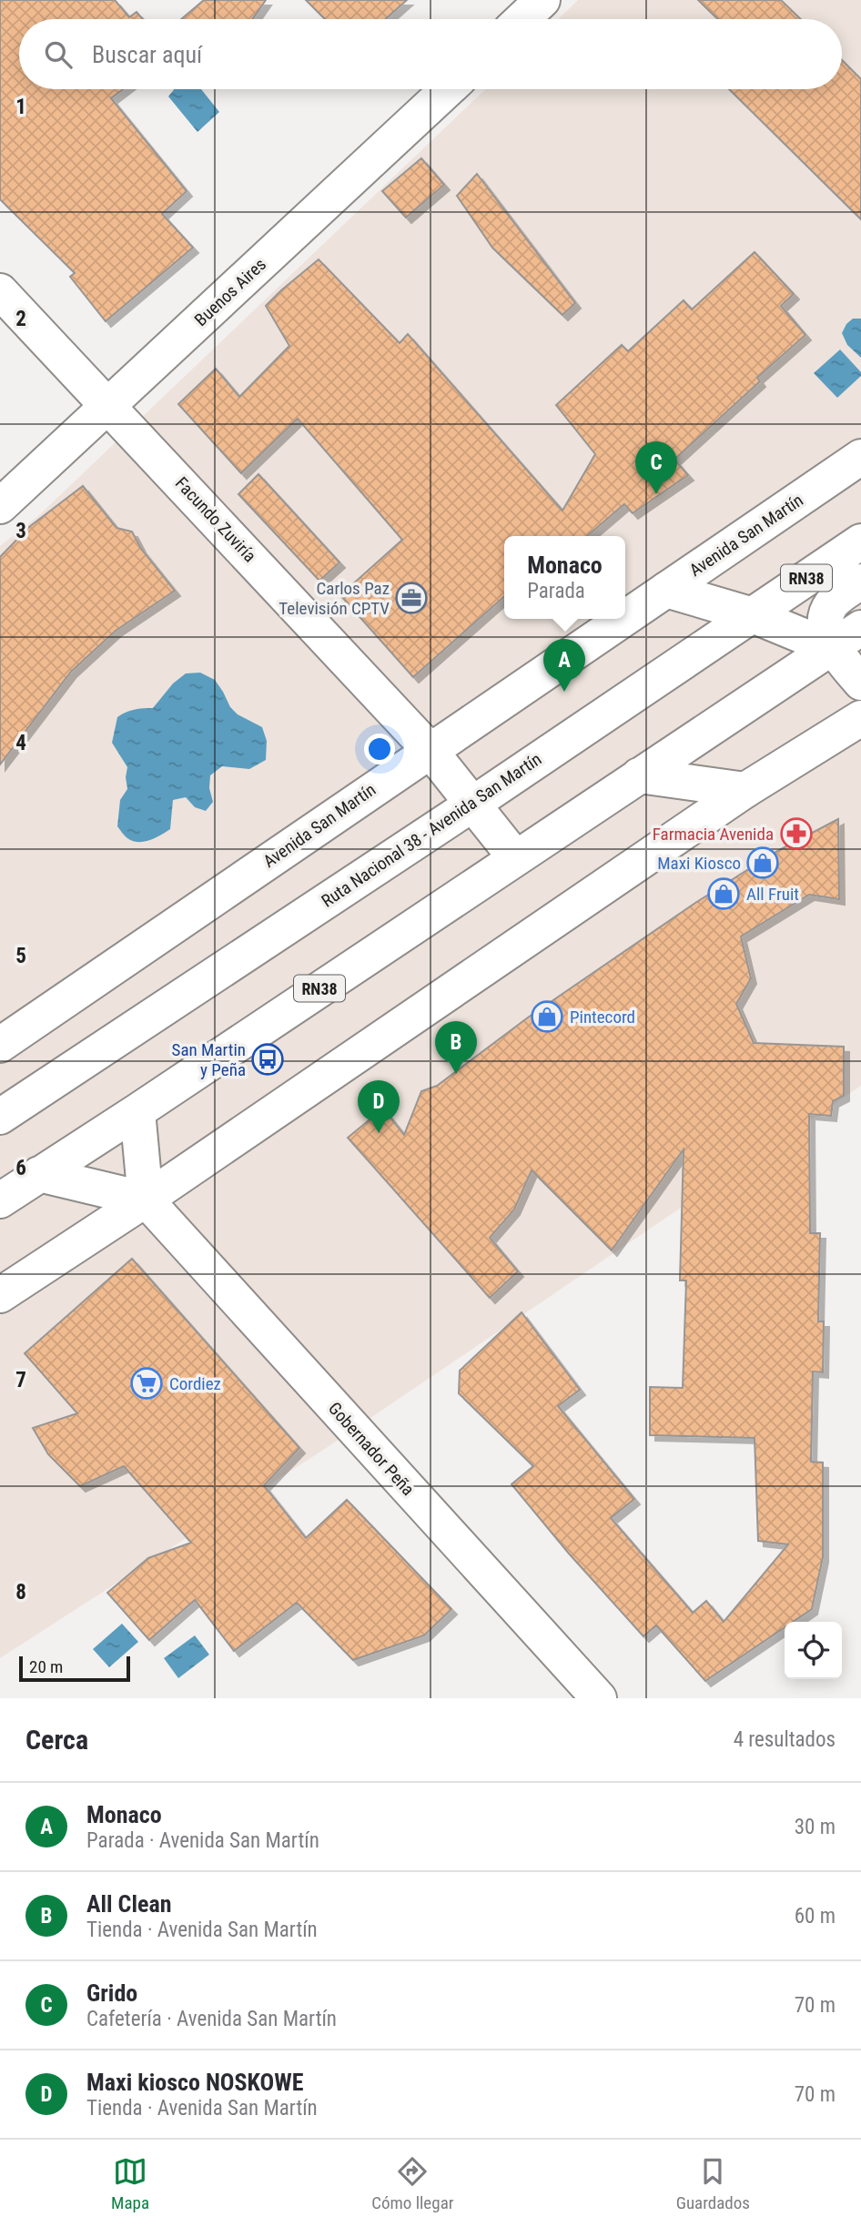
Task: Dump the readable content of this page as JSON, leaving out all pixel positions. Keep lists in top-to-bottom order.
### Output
{
  "streets": {
    "main road": [
      "Buenos Aires",
      "Facundo Zuviría",
      "Avenida San Martín",
      "RN38",
      "Ruta Nacional 38 - Avenida San Martín",
      "Gobernador Peña"
    ]
  },
  "crossings": [
    ["Buenos Aires", "Facundo Zuviría"],
    ["Facundo Zuviría", "Avenida San Martín"],
    ["Facundo Zuviría", "RN38"],
    ["Facundo Zuviría", "Ruta Nacional 38 - Avenida San Martín"]
  ],
  "places": {
    "office": ["Carlos Paz Televisión CPTV"],
    "pharmacy": ["Farmacia Avenida"],
    "shop": ["Maxi Kiosco", "All Fruit", "Pintecord"],
    "bus stop": ["San Martin y Peña"],
    "supermarket": ["Cordiez"]
  },
  "scale_bar": "20 m",
  "page": {
    "search": "Buscar aquí",
    "pins": [
      "C",
      "A",
      "B",
      "D"
    ],
    "popup": ["Monaco", "Parada"],
    "scale": "20 m",
    "heading": ["Cerca", "4 resultados"],
    "list": [
      {
        "mark": "A",
        "name": "Monaco",
        "note": "Parada · Avenida San Martín",
        "value": "30 m"
      },
      {
        "mark": "B",
        "name": "All Clean",
        "note": "Tienda · Avenida San Martín",
        "value": "60 m"
      },
      {
        "mark": "C",
        "name": "Grido",
        "note": "Cafetería · Avenida San Martín",
        "value": "70 m"
      },
      {
        "mark": "D",
        "name": "Maxi kiosco NOSKOWE",
        "note": "Tienda · Avenida San Martín",
        "value": "70 m"
      }
    ],
    "nav": ["Mapa", "Cómo llegar", "Guardados"]
  },
  "grid": {
    "rows": [
      "1",
      "2",
      "3",
      "4",
      "5",
      "6",
      "7",
      "8"
    ]
  }
}
